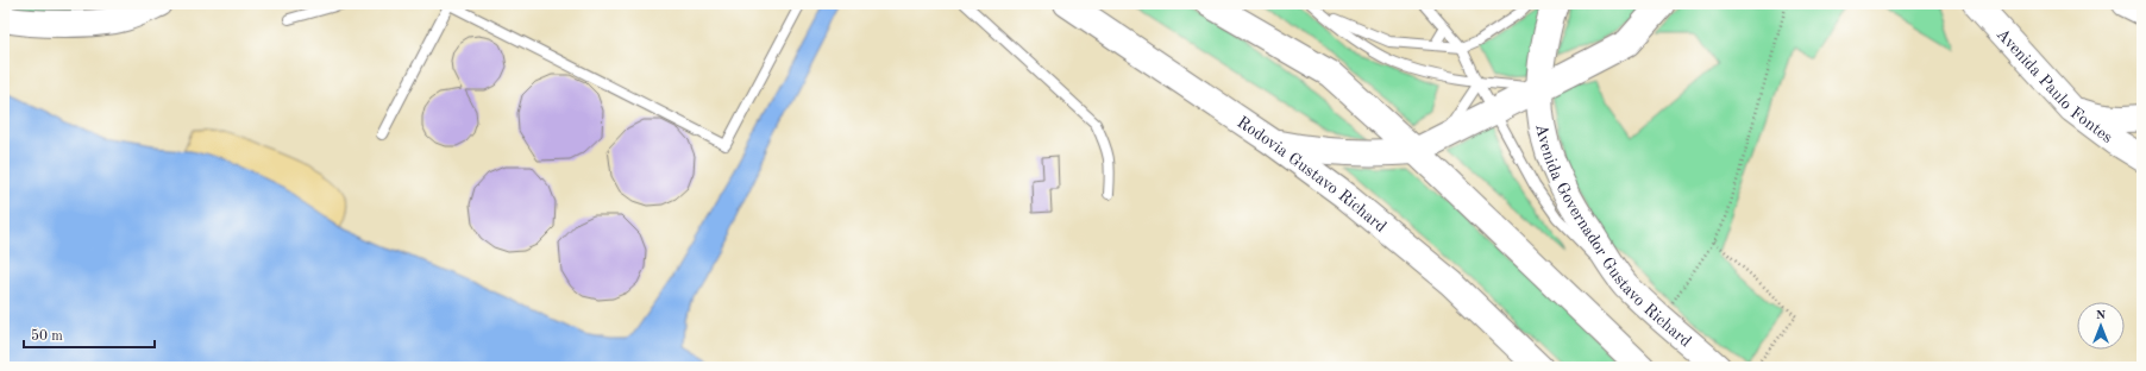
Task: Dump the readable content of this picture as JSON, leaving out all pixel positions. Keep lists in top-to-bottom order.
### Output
{
  "streets": {
    "main road": ["Avenida Paulo Fontes", "Rodovia Gustavo Richard", "Avenida Governador Gustavo Richard"]
  },
  "scale_bar": "50 m",
  "north": "top"
}
